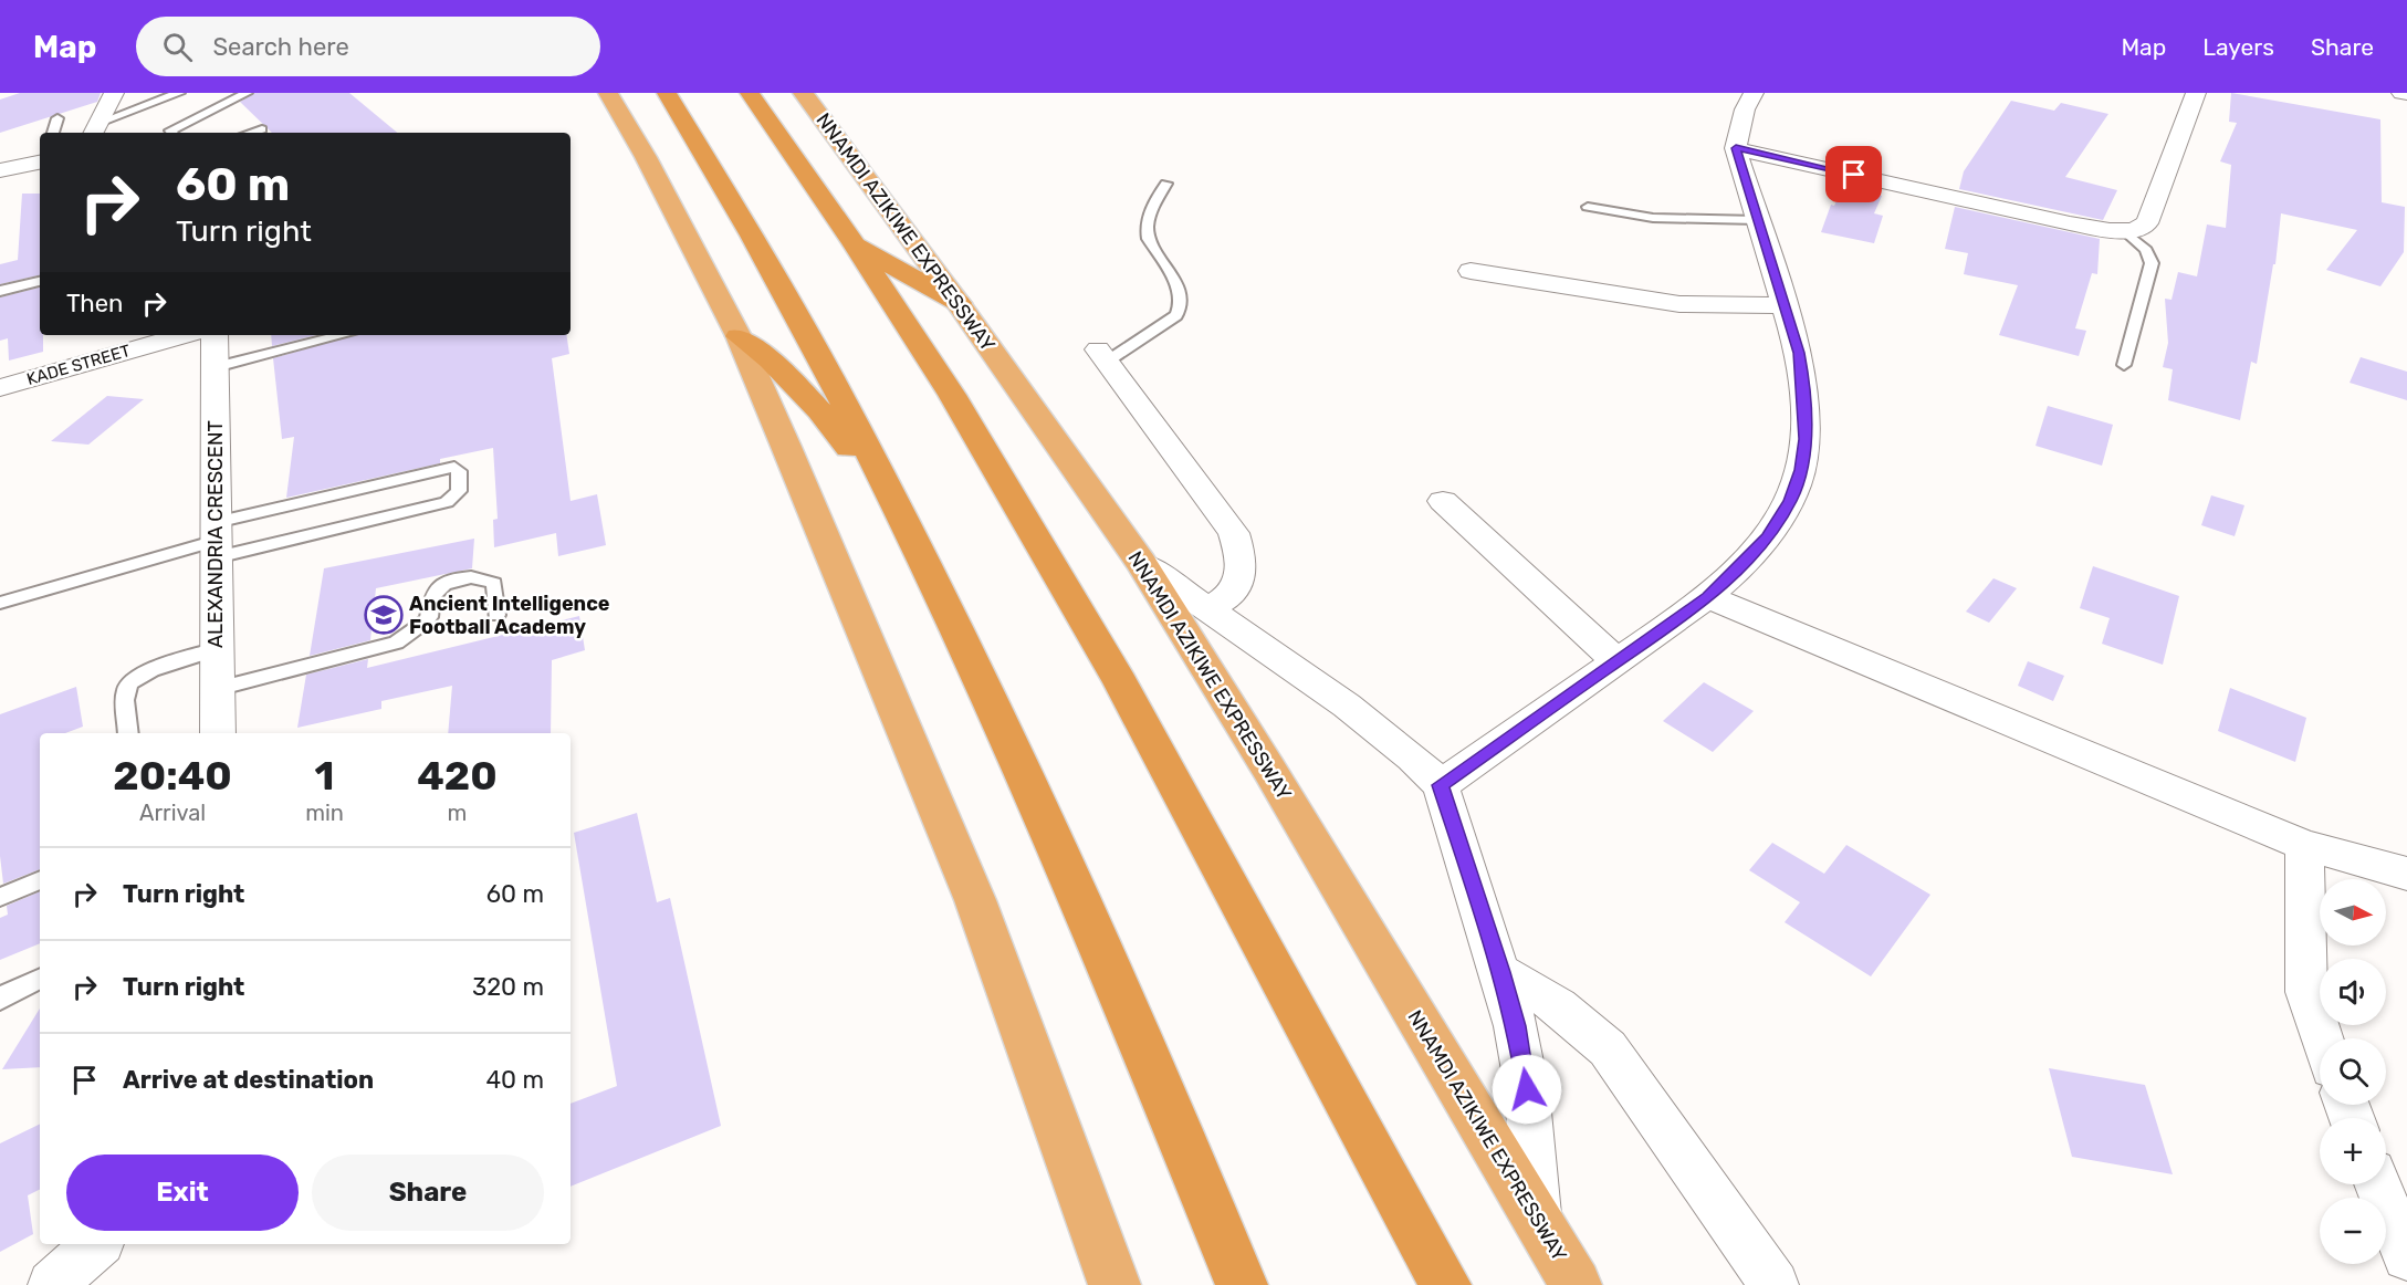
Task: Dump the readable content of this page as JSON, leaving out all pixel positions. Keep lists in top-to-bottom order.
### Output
{
  "streets": {
    "highway": ["NNAMDI AZIKIWE EXPRESSWAY"],
    "street": ["KADE STREET", "ALEXANDRIA CRESCENT"]
  },
  "places": {
    "school or university": ["Ancient Intelligence Football Academy"]
  },
  "north": "right",
  "page": {
    "header": "Map",
    "search": "Search here",
    "nav": ["Map", "Layers", "Share"],
    "turn": ["60 m", "Turn right"],
    "then": "Then",
    "eta": [
      "20:40",
      "Arrival",
      "1",
      "min",
      "420",
      "m"
    ],
    "list": [
      {
        "name": "Turn right",
        "value": "60 m"
      },
      {
        "name": "Turn right",
        "value": "320 m"
      },
      {
        "name": "Arrive at destination",
        "value": "40 m"
      }
    ],
    "map_buttons": ["+", "−"],
    "buttons": ["Exit", "Share"]
  }
}
